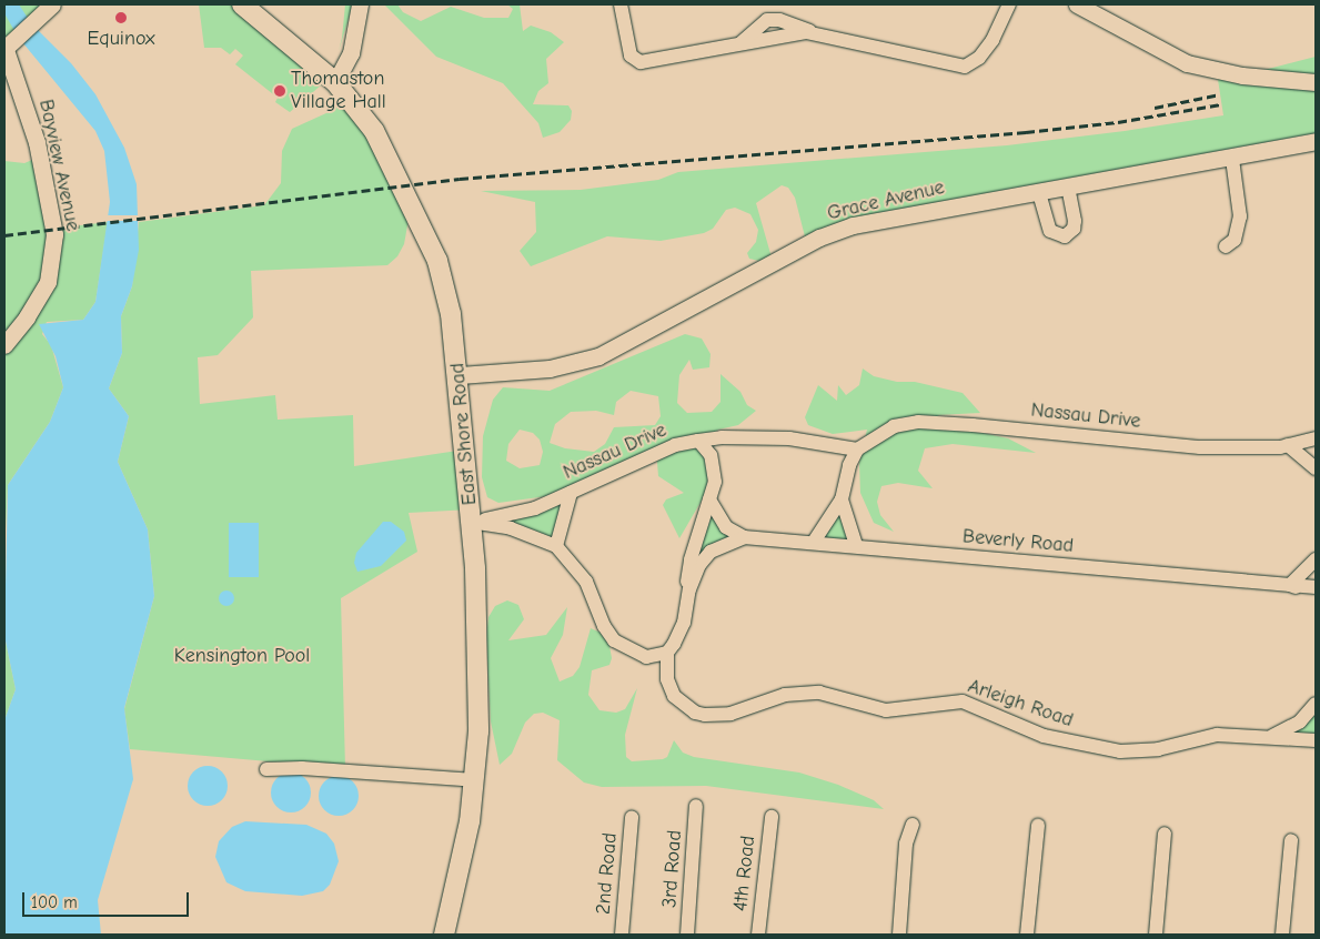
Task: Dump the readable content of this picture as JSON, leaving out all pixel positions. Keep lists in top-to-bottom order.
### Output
{
  "streets": {
    "main road": ["East Shore Road"],
    "street": [
      "Bayview Avenue",
      "Grace Avenue",
      "Nassau Drive",
      "Beverly Road",
      "Arleigh Road",
      "3rd Road",
      "2nd Road",
      "4th Road"
    ]
  },
  "crossings": [
    ["Grace Avenue", "East Shore Road"],
    ["Nassau Drive", "East Shore Road"],
    ["Nassau Drive", "Arleigh Road"],
    ["East Shore Road", "Arleigh Road"]
  ],
  "parks": ["Kensington Pool"],
  "places": ["Equinox", "Thomaston Village Hall"],
  "scale_bar": "100 m"
}
